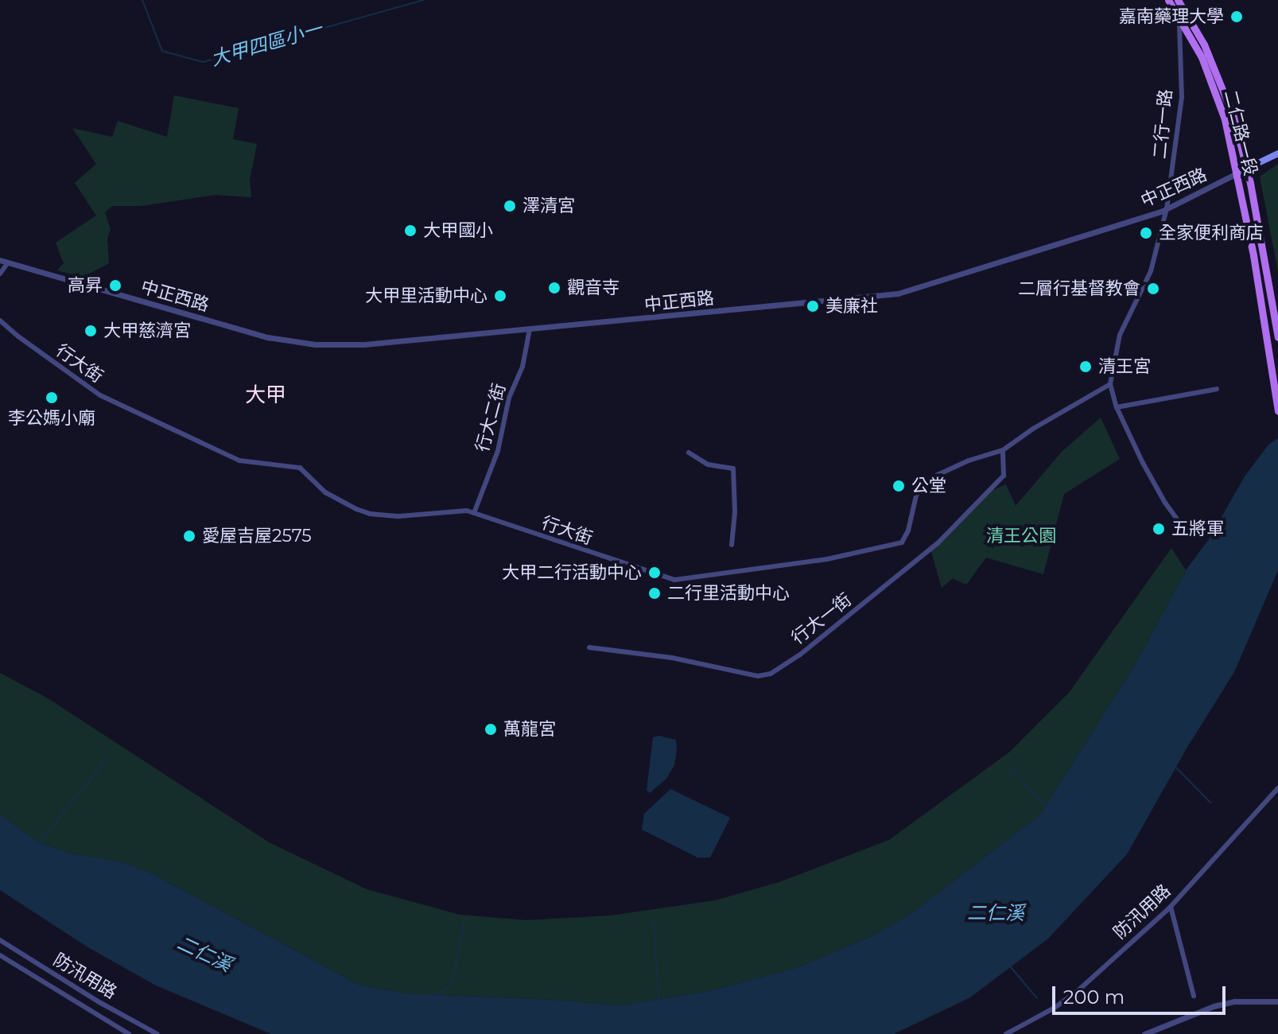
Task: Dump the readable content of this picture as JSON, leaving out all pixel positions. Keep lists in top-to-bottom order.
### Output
{
  "streets": {
    "main road": ["二仁路一段"],
    "street": [
      "二行一路",
      "中正西路",
      "行大街",
      "行大二街",
      "行大一街",
      "防汛用路"
    ]
  },
  "crossings": [
    ["二行一路", "二仁路一段"],
    ["二行一路", "中正西路"],
    ["二行一路", "行大街"],
    ["二仁路一段", "中正西路"],
    ["中正西路", "行大二街"],
    ["行大街", "行大二街"],
    ["行大街", "行大一街"]
  ],
  "districts": ["大甲"],
  "water": ["大甲四區小一", "二仁溪"],
  "parks": ["清王公園"],
  "places": [
    "嘉南藥理大學",
    "澤清宮",
    "大甲國小",
    "全家便利商店",
    "高昇",
    "觀音寺",
    "二層行基督教會",
    "大甲里活動中心",
    "美廉社",
    "大甲慈濟宮",
    "清王宮",
    "李公媽小廟",
    "公堂",
    "五將軍",
    "愛屋吉屋2575",
    "大甲二行活動中心",
    "二行里活動中心",
    "萬龍宮"
  ],
  "scale_bar": "200 m"
}
